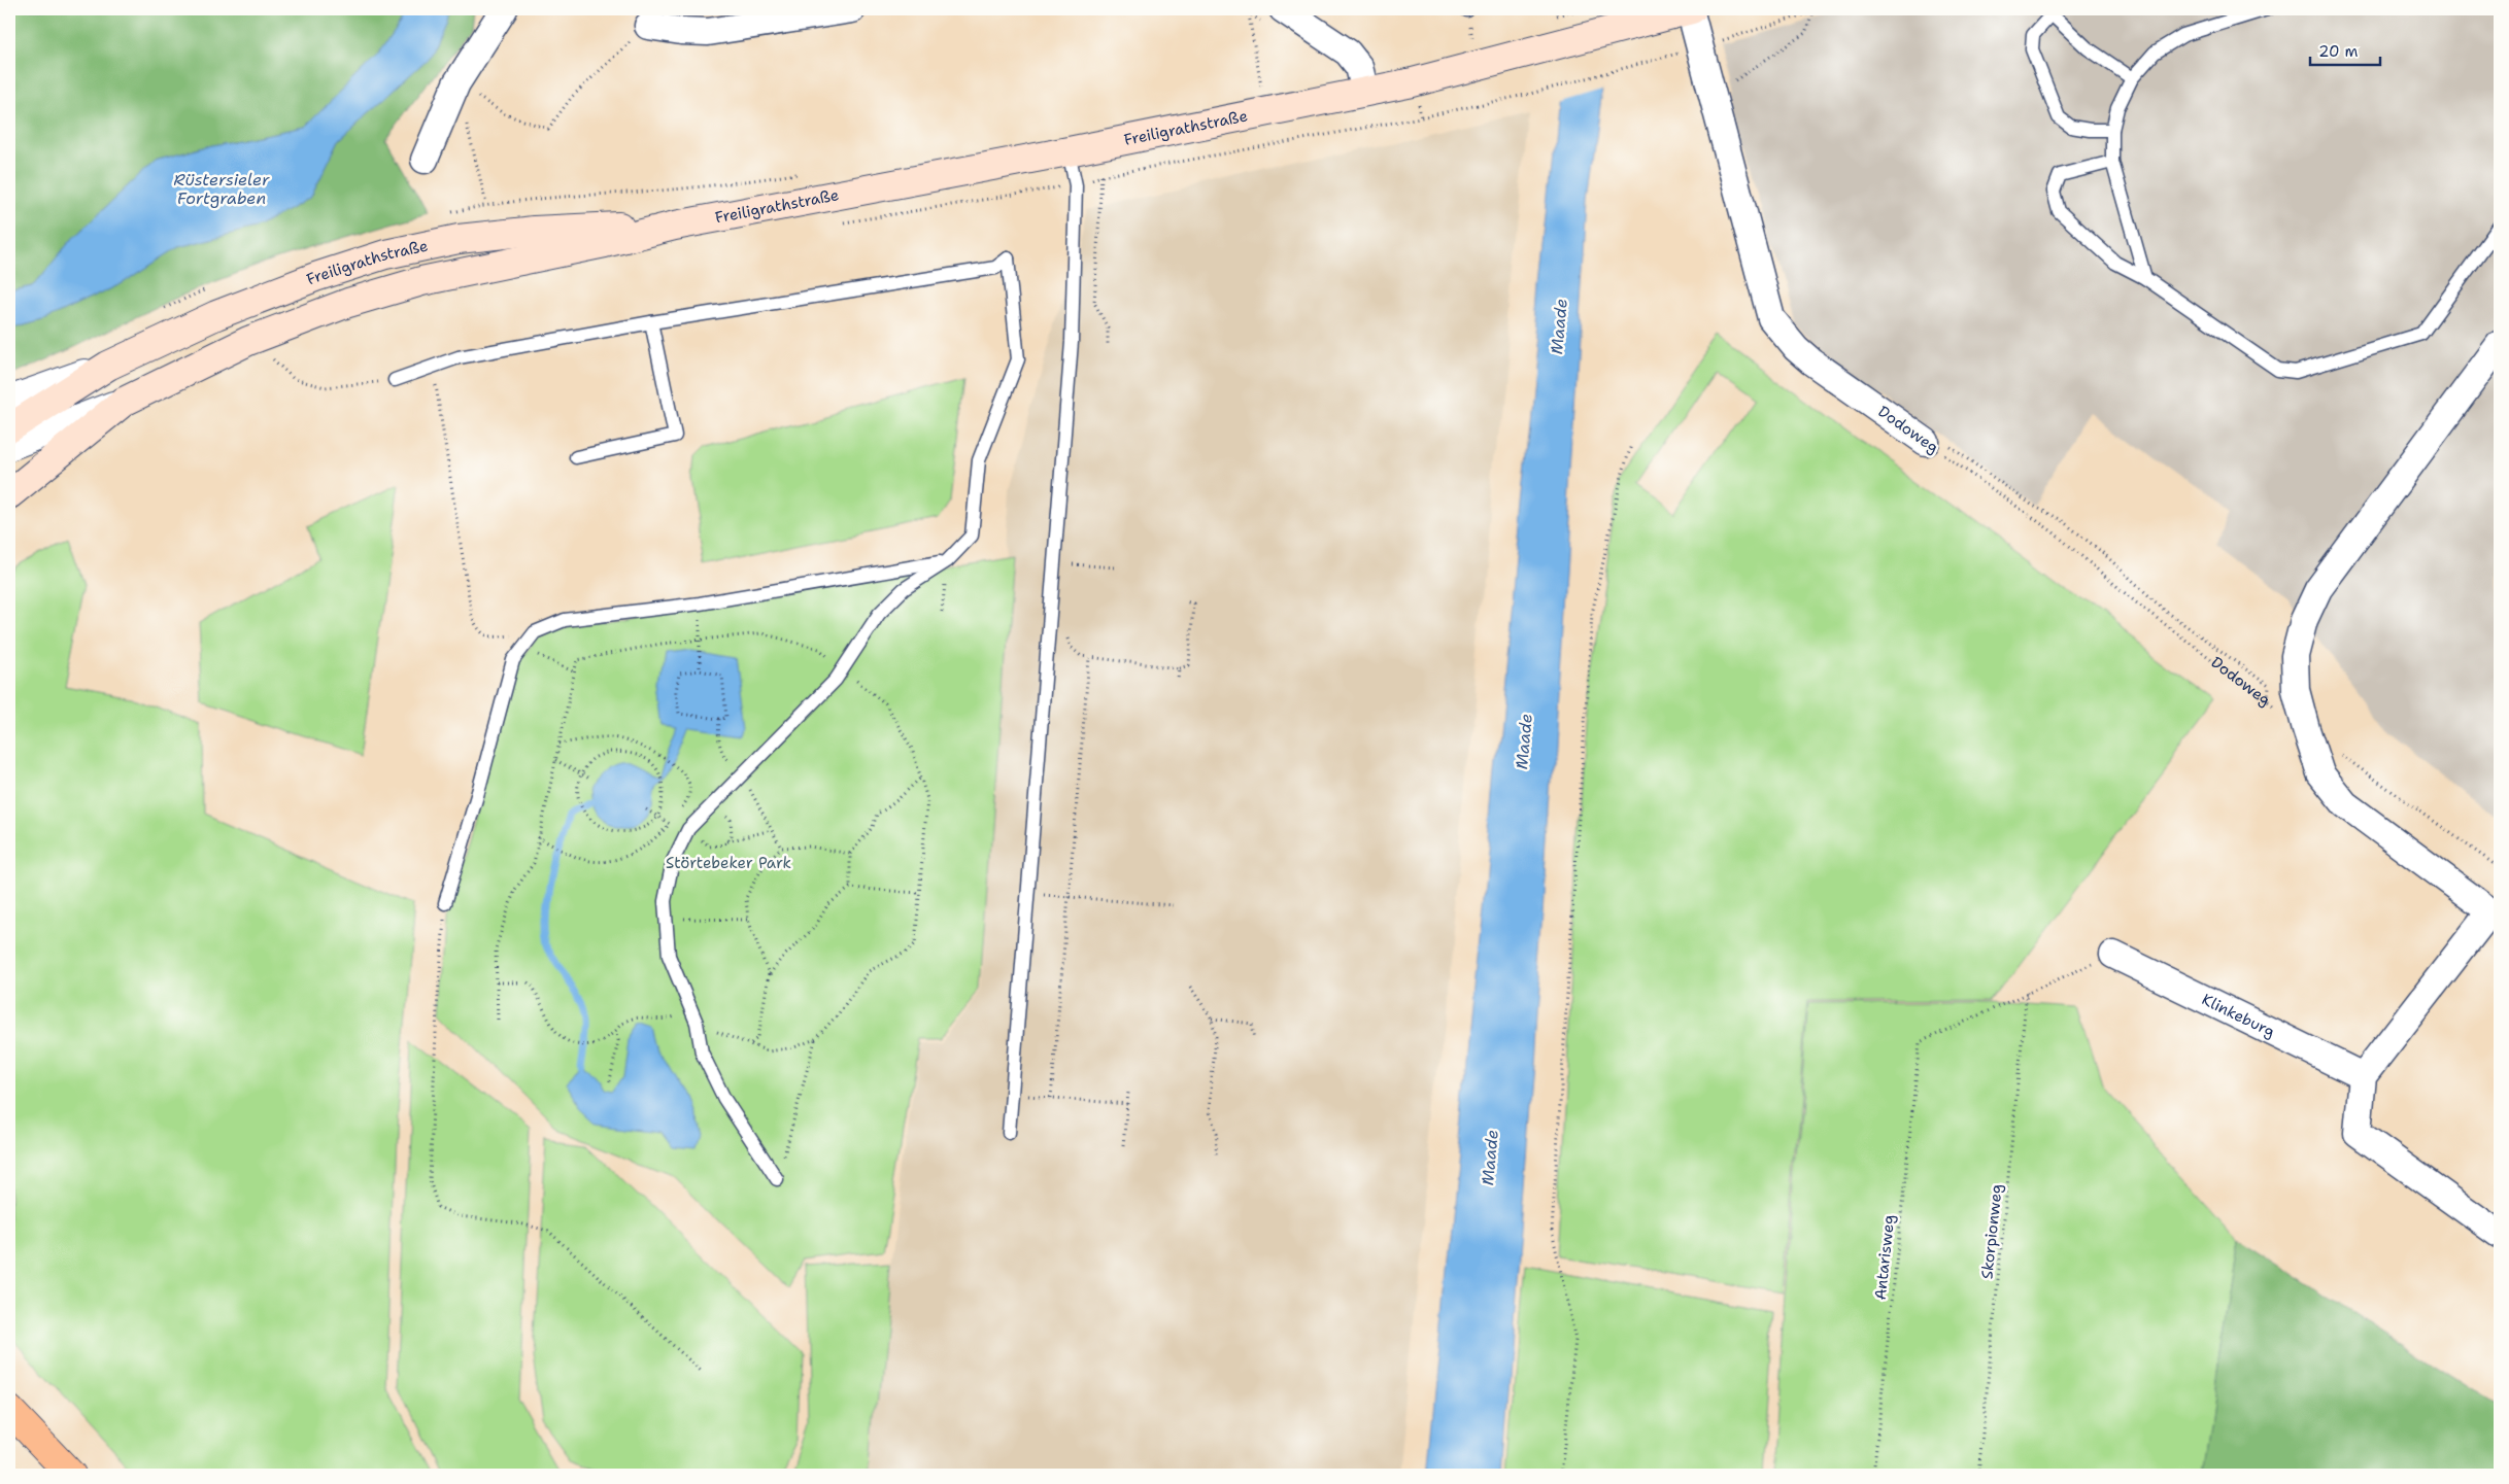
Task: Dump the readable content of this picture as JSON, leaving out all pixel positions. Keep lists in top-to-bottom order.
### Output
{
  "streets": {
    "main road": ["Freiligrathstraße"],
    "street": ["Dodoweg", "Klinkeburg"],
    "path": ["Skorpionweg", "Antarisweg"]
  },
  "crossings": [
    ["Freiligrathstraße", "Dodoweg"],
    ["Skorpionweg", "Antarisweg"]
  ],
  "water": ["Rüstersieler Fortgraben", "Maade"],
  "parks": ["Störtebeker Park"],
  "scale_bar": "20 m"
}
